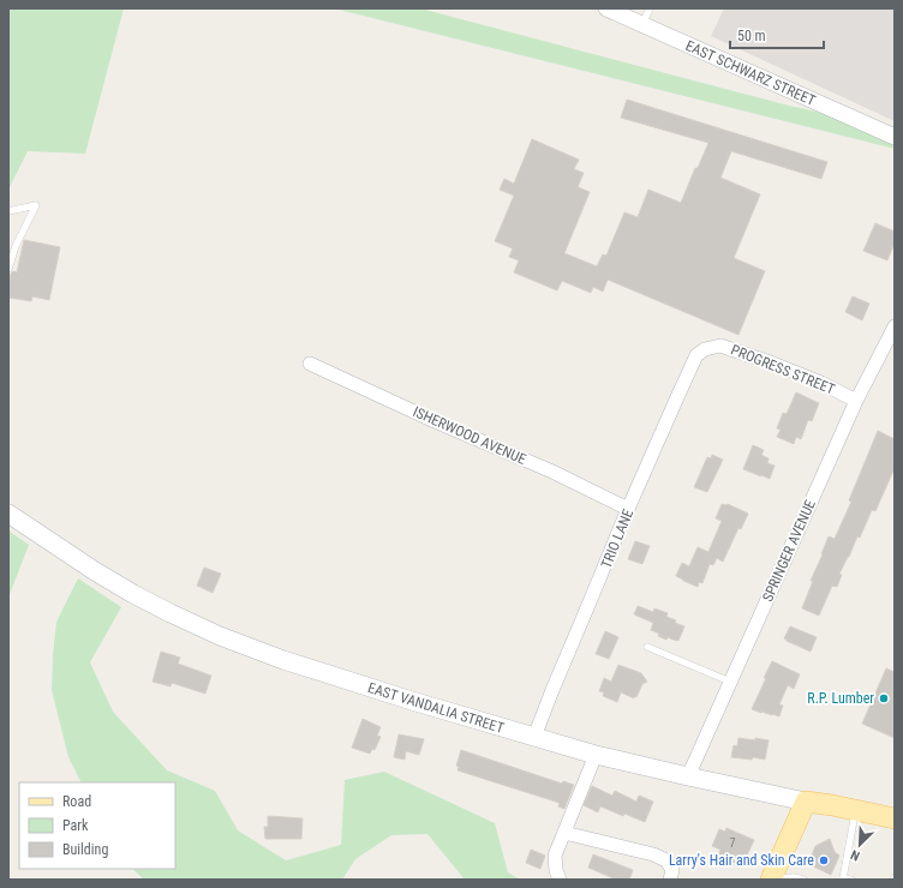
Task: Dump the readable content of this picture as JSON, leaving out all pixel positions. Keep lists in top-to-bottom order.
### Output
{
  "streets": {
    "main road": ["EAST VANDALIA STREET"],
    "street": [
      "EAST SCHWARZ STREET",
      "PROGRESS STREET",
      "ISHERWOOD AVENUE",
      "TRIO LANE",
      "SPRINGER AVENUE"
    ]
  },
  "crossings": [
    ["PROGRESS STREET", "TRIO LANE"],
    ["PROGRESS STREET", "SPRINGER AVENUE"],
    ["ISHERWOOD AVENUE", "TRIO LANE"],
    ["TRIO LANE", "EAST VANDALIA STREET"],
    ["SPRINGER AVENUE", "EAST VANDALIA STREET"]
  ],
  "places": ["R.P. Lumber", "Larry's Hair and Skin Care"],
  "house_numbers": ["7"],
  "legend": ["Road", "Park", "Building"],
  "scale_bar": "50 m",
  "north": "bottom left"
}
